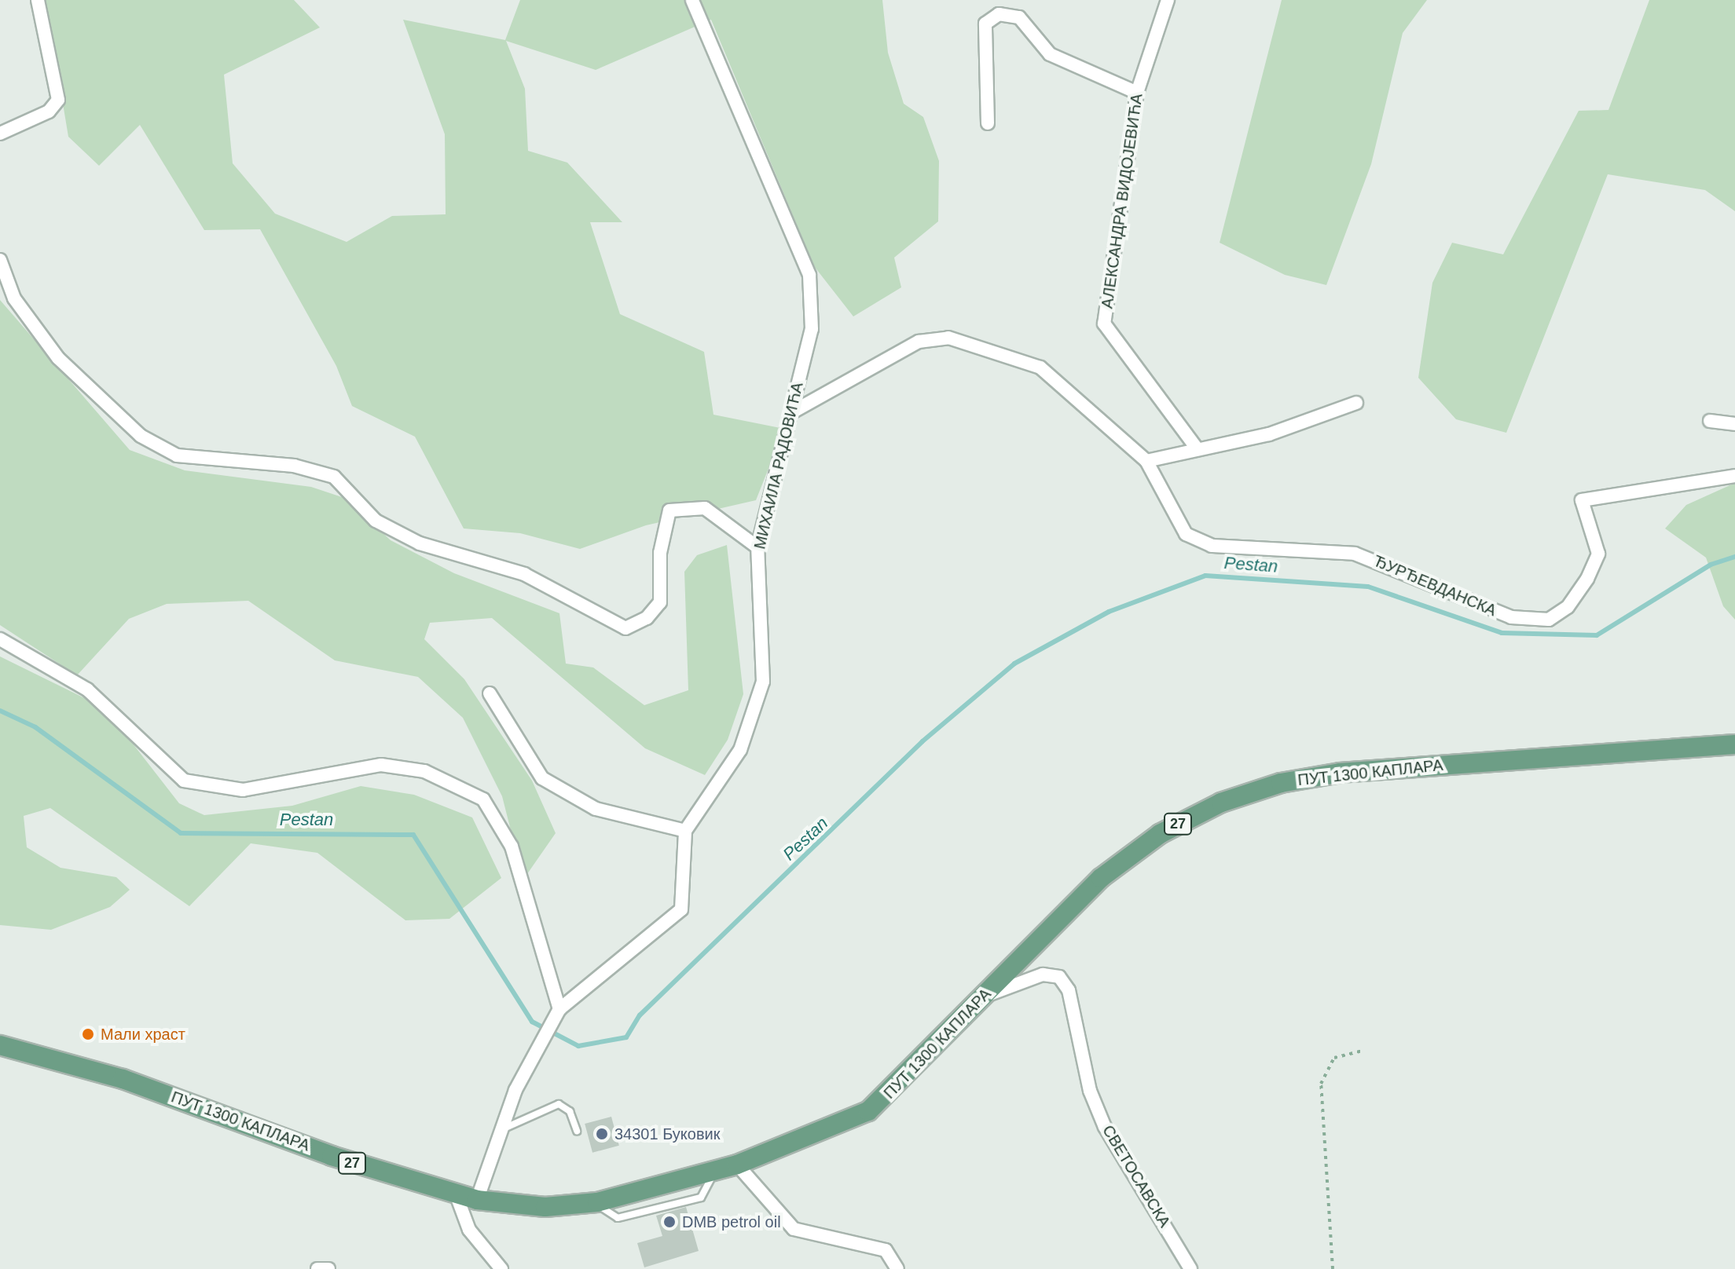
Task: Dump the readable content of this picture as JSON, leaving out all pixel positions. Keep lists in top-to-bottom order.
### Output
{
  "streets": {
    "main road": ["ПУТ 1300 КАПЛАРА", "27"],
    "street": [
      "АЛЕКСАНДРА ВИДОЈЕВИЋА",
      "МИХАИЛА РАДОВИЋА",
      "ЂУРЂЕВДАНСКА",
      "СВЕТОСАВСКА"
    ]
  },
  "crossings": [
    ["МИХАИЛА РАДОВИЋА", "ЂУРЂЕВДАНСКА"],
    ["ПУТ 1300 КАПЛАРА", "СВЕТОСАВСКА"]
  ],
  "water": ["Pestan"],
  "places": ["Мали храст", "34301 Буковик", "DMB petrol oil"]
}
